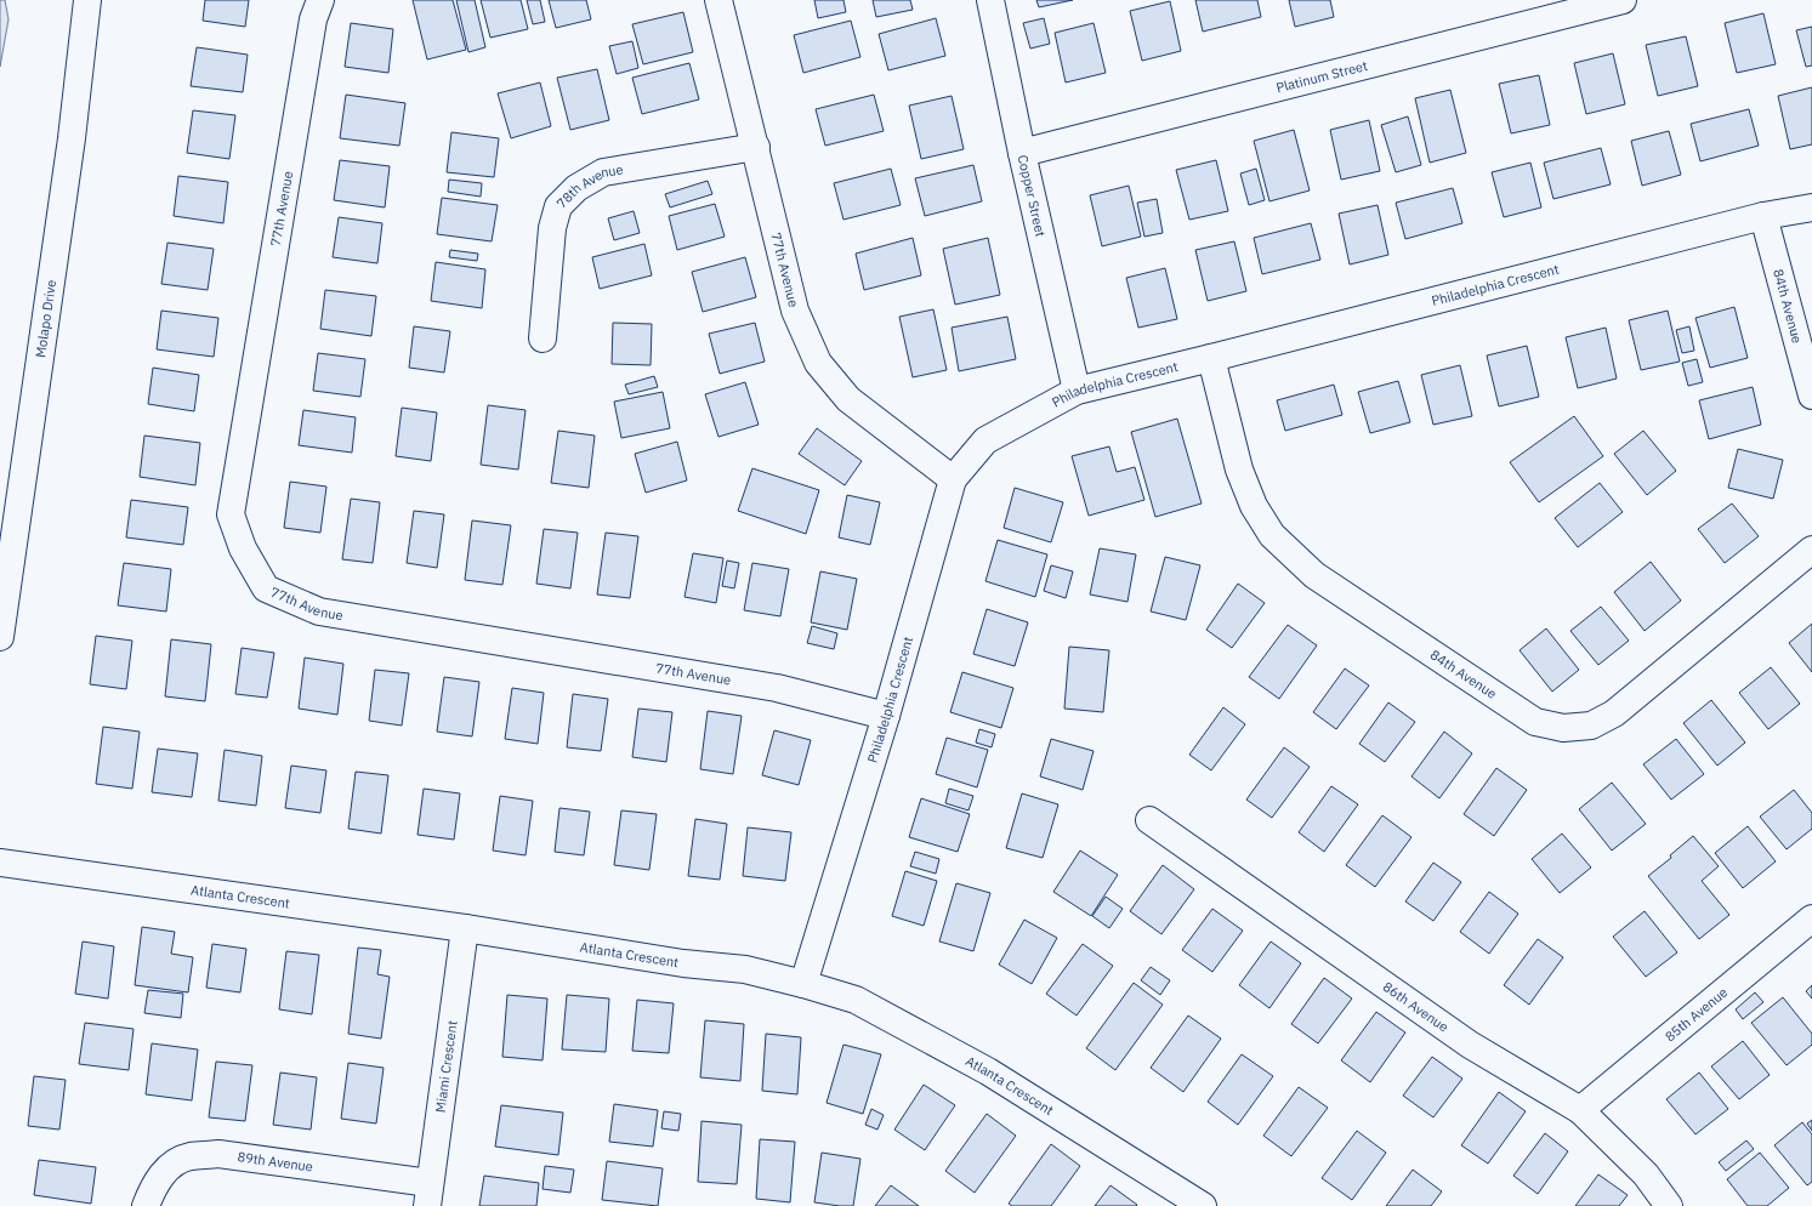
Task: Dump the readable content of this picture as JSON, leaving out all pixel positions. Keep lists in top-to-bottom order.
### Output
{
  "streets": {
    "street": [
      "Platinum Street",
      "78th Avenue",
      "Copper Street",
      "77th Avenue",
      "Philadelphia Crescent",
      "84th Avenue",
      "Molapo Drive",
      "Atlanta Crescent",
      "86th Avenue",
      "85th Avenue",
      "Miami Crescent",
      "89th Avenue"
    ]
  },
  "crossings": [
    ["Platinum Street", "Copper Street"],
    ["78th Avenue", "77th Avenue"],
    ["Copper Street", "Philadelphia Crescent"],
    ["77th Avenue", "Philadelphia Crescent"],
    ["Philadelphia Crescent", "84th Avenue"],
    ["Philadelphia Crescent", "Atlanta Crescent"],
    ["Atlanta Crescent", "Miami Crescent"],
    ["86th Avenue", "85th Avenue"],
    ["Miami Crescent", "89th Avenue"]
  ]
}
